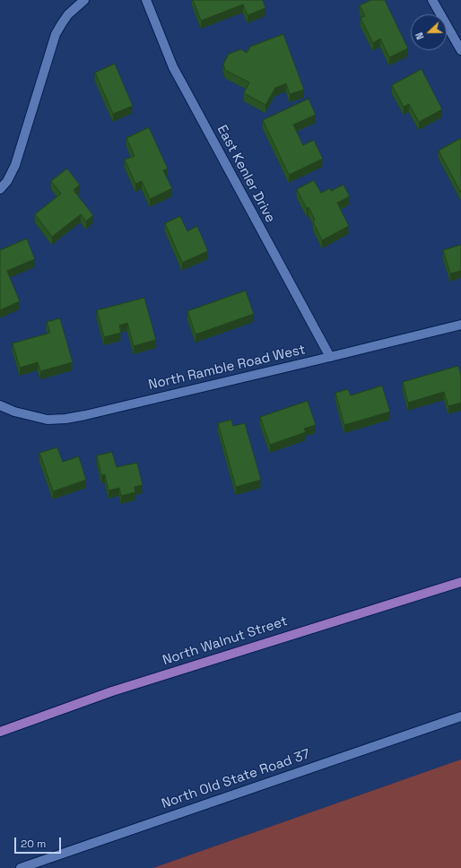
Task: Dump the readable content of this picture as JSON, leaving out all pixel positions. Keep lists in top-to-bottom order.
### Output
{
  "streets": {
    "main road": ["North Walnut Street"],
    "street": ["East Kenler Drive", "North Ramble Road West", "North Old State Road 37"]
  },
  "crossings": [
    ["East Kenler Drive", "North Ramble Road West"]
  ],
  "scale_bar": "20 m",
  "north": "left"
}
